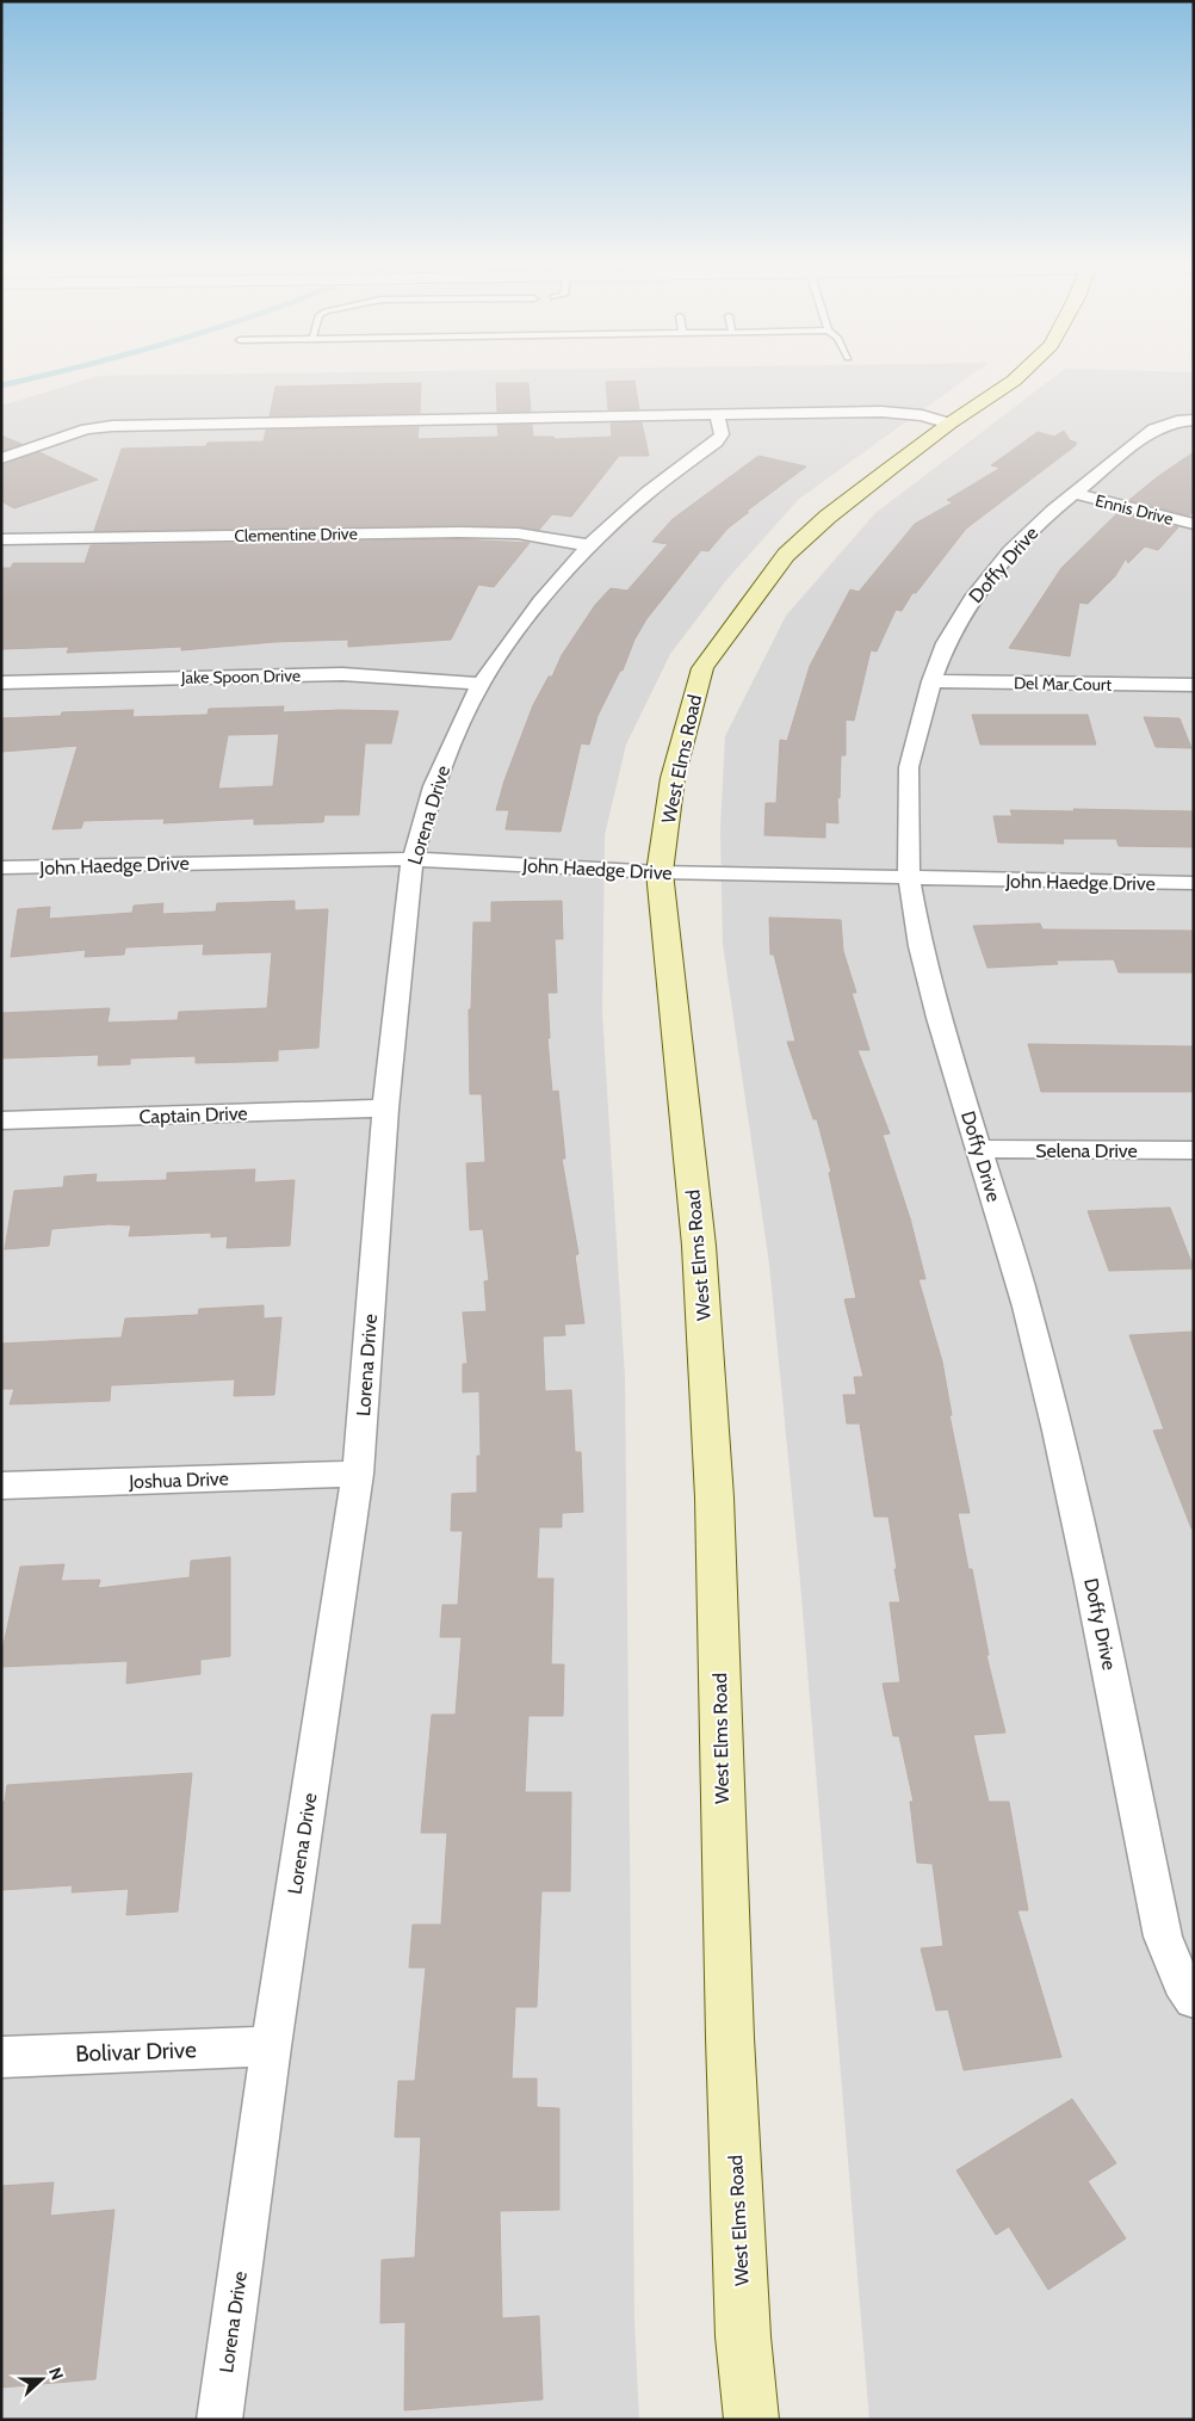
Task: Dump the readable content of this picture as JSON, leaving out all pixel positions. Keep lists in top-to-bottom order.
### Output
{
  "streets": {
    "main road": ["West Elms Road"],
    "street": [
      "Ennis Drive",
      "Clementine Drive",
      "Doffy Drive",
      "Jake Spoon Drive",
      "Del Mar Court",
      "Lorena Drive",
      "John Haedge Drive",
      "Captain Drive",
      "Selena Drive",
      "Joshua Drive",
      "Bolivar Drive"
    ]
  },
  "crossings": [
    ["Ennis Drive", "Doffy Drive"],
    ["Clementine Drive", "Lorena Drive"],
    ["Doffy Drive", "Del Mar Court"],
    ["Doffy Drive", "John Haedge Drive"],
    ["Doffy Drive", "Selena Drive"],
    ["Jake Spoon Drive", "Lorena Drive"],
    ["West Elms Road", "John Haedge Drive"],
    ["Lorena Drive", "John Haedge Drive"],
    ["Lorena Drive", "Captain Drive"],
    ["Lorena Drive", "Joshua Drive"],
    ["Lorena Drive", "Bolivar Drive"]
  ],
  "north": "right"
}
